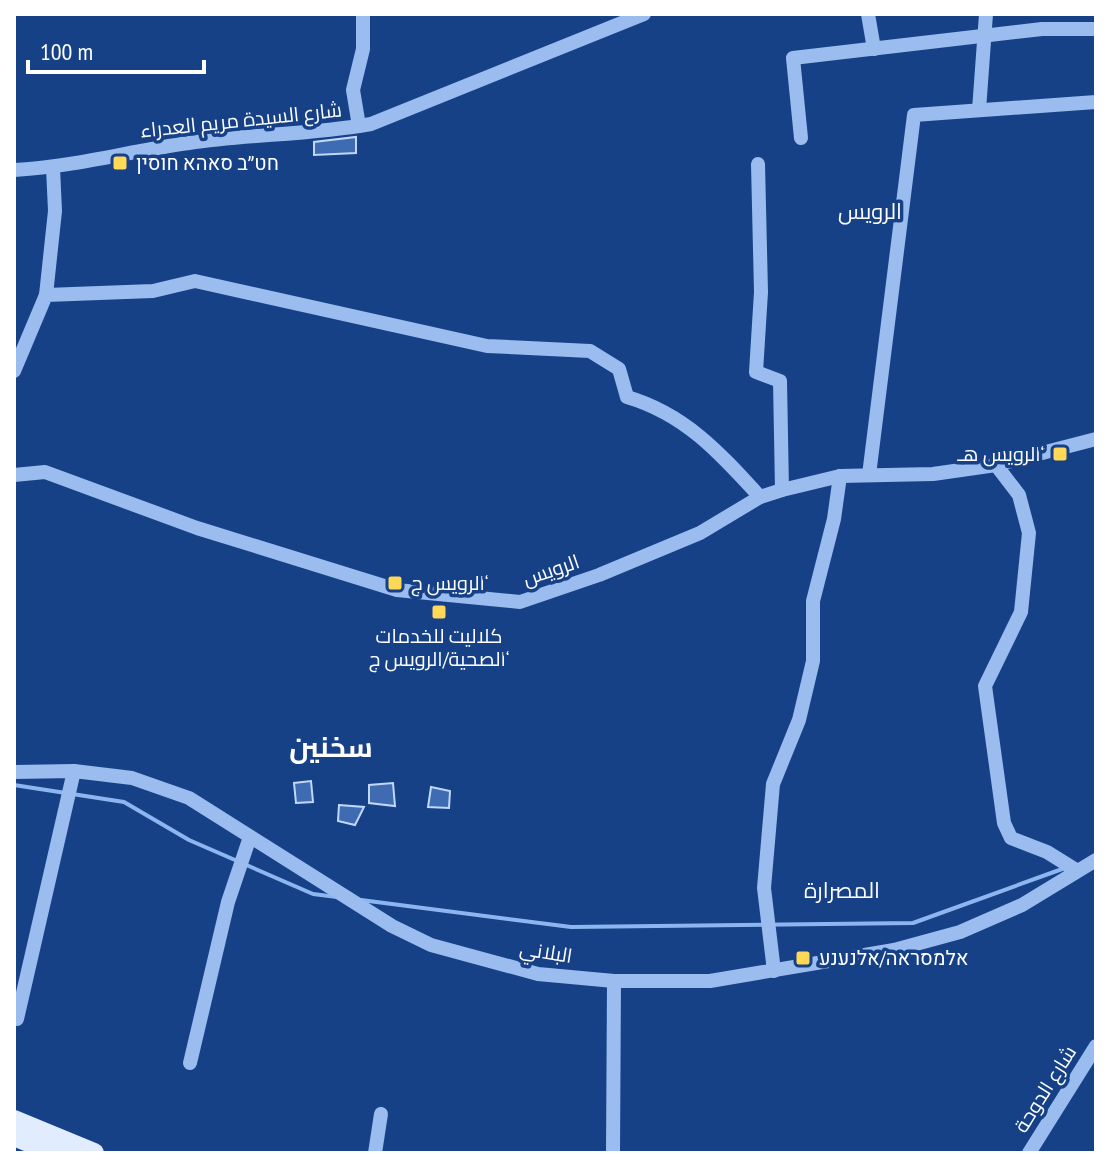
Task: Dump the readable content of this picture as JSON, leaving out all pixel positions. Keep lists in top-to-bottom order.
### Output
{
  "streets": {
    "street": [
      "شارع السيدة مريم العدراء",
      "الرويس",
      "البلاني",
      "شارع الدوحة"
    ]
  },
  "districts": ["الرويس", "سخنين", "المصرارة"],
  "places": {
    "transit": [
      "חט״ב סאהא חוסין",
      "الرويس هـ‘",
      "الرويس ج‘",
      "كلاليت للخدمات الصحية/الرويس ج‘",
      "אלמסראה/אלנענע"
    ]
  },
  "scale_bar": "100 m"
}
